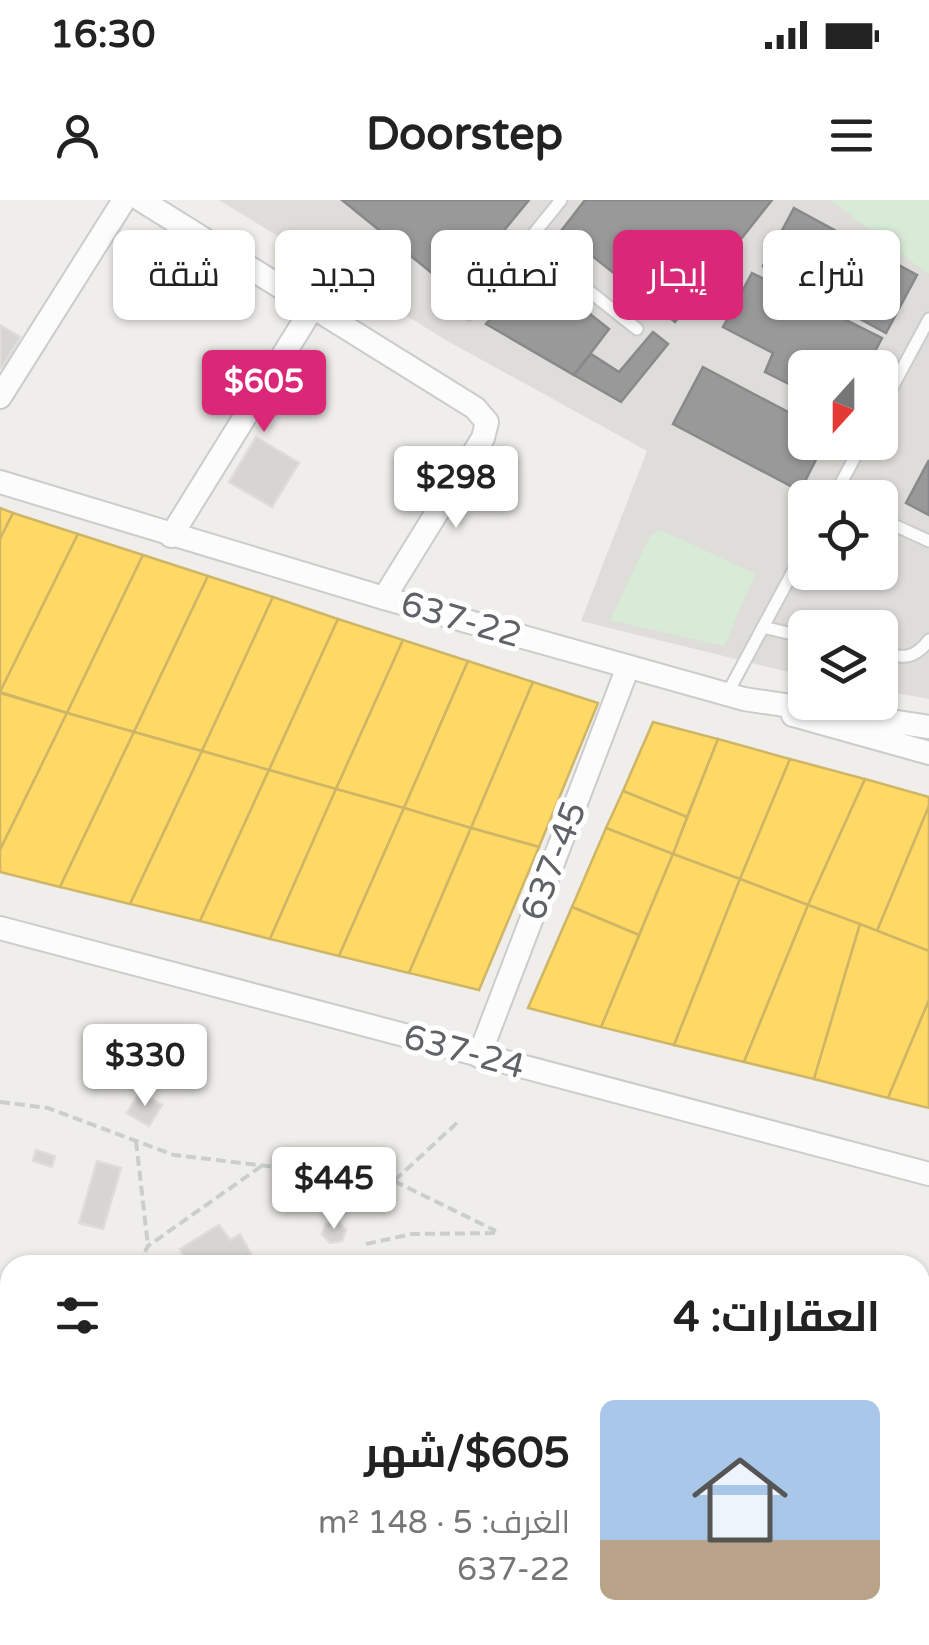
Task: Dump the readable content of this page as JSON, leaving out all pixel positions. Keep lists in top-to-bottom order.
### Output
{
  "streets": {
    "street": ["637-22", "637-45", "637-24"]
  },
  "crossings": [
    ["637-22", "637-45"],
    ["637-45", "637-24"]
  ],
  "north": "bottom",
  "page": {
    "status": "16:30",
    "header": "Doorstep",
    "chip": [
      "شراء",
      "إيجار",
      "تصفية",
      "جديد",
      "شقة"
    ],
    "price": [
      "$605",
      "$298",
      "$330",
      "$445"
    ],
    "heading": "العقارات: 4",
    "list": [
      {
        "name": "$605/شهر",
        "note": "الغرف: 5 · 148 m² · 637-22"
      }
    ]
  }
}
